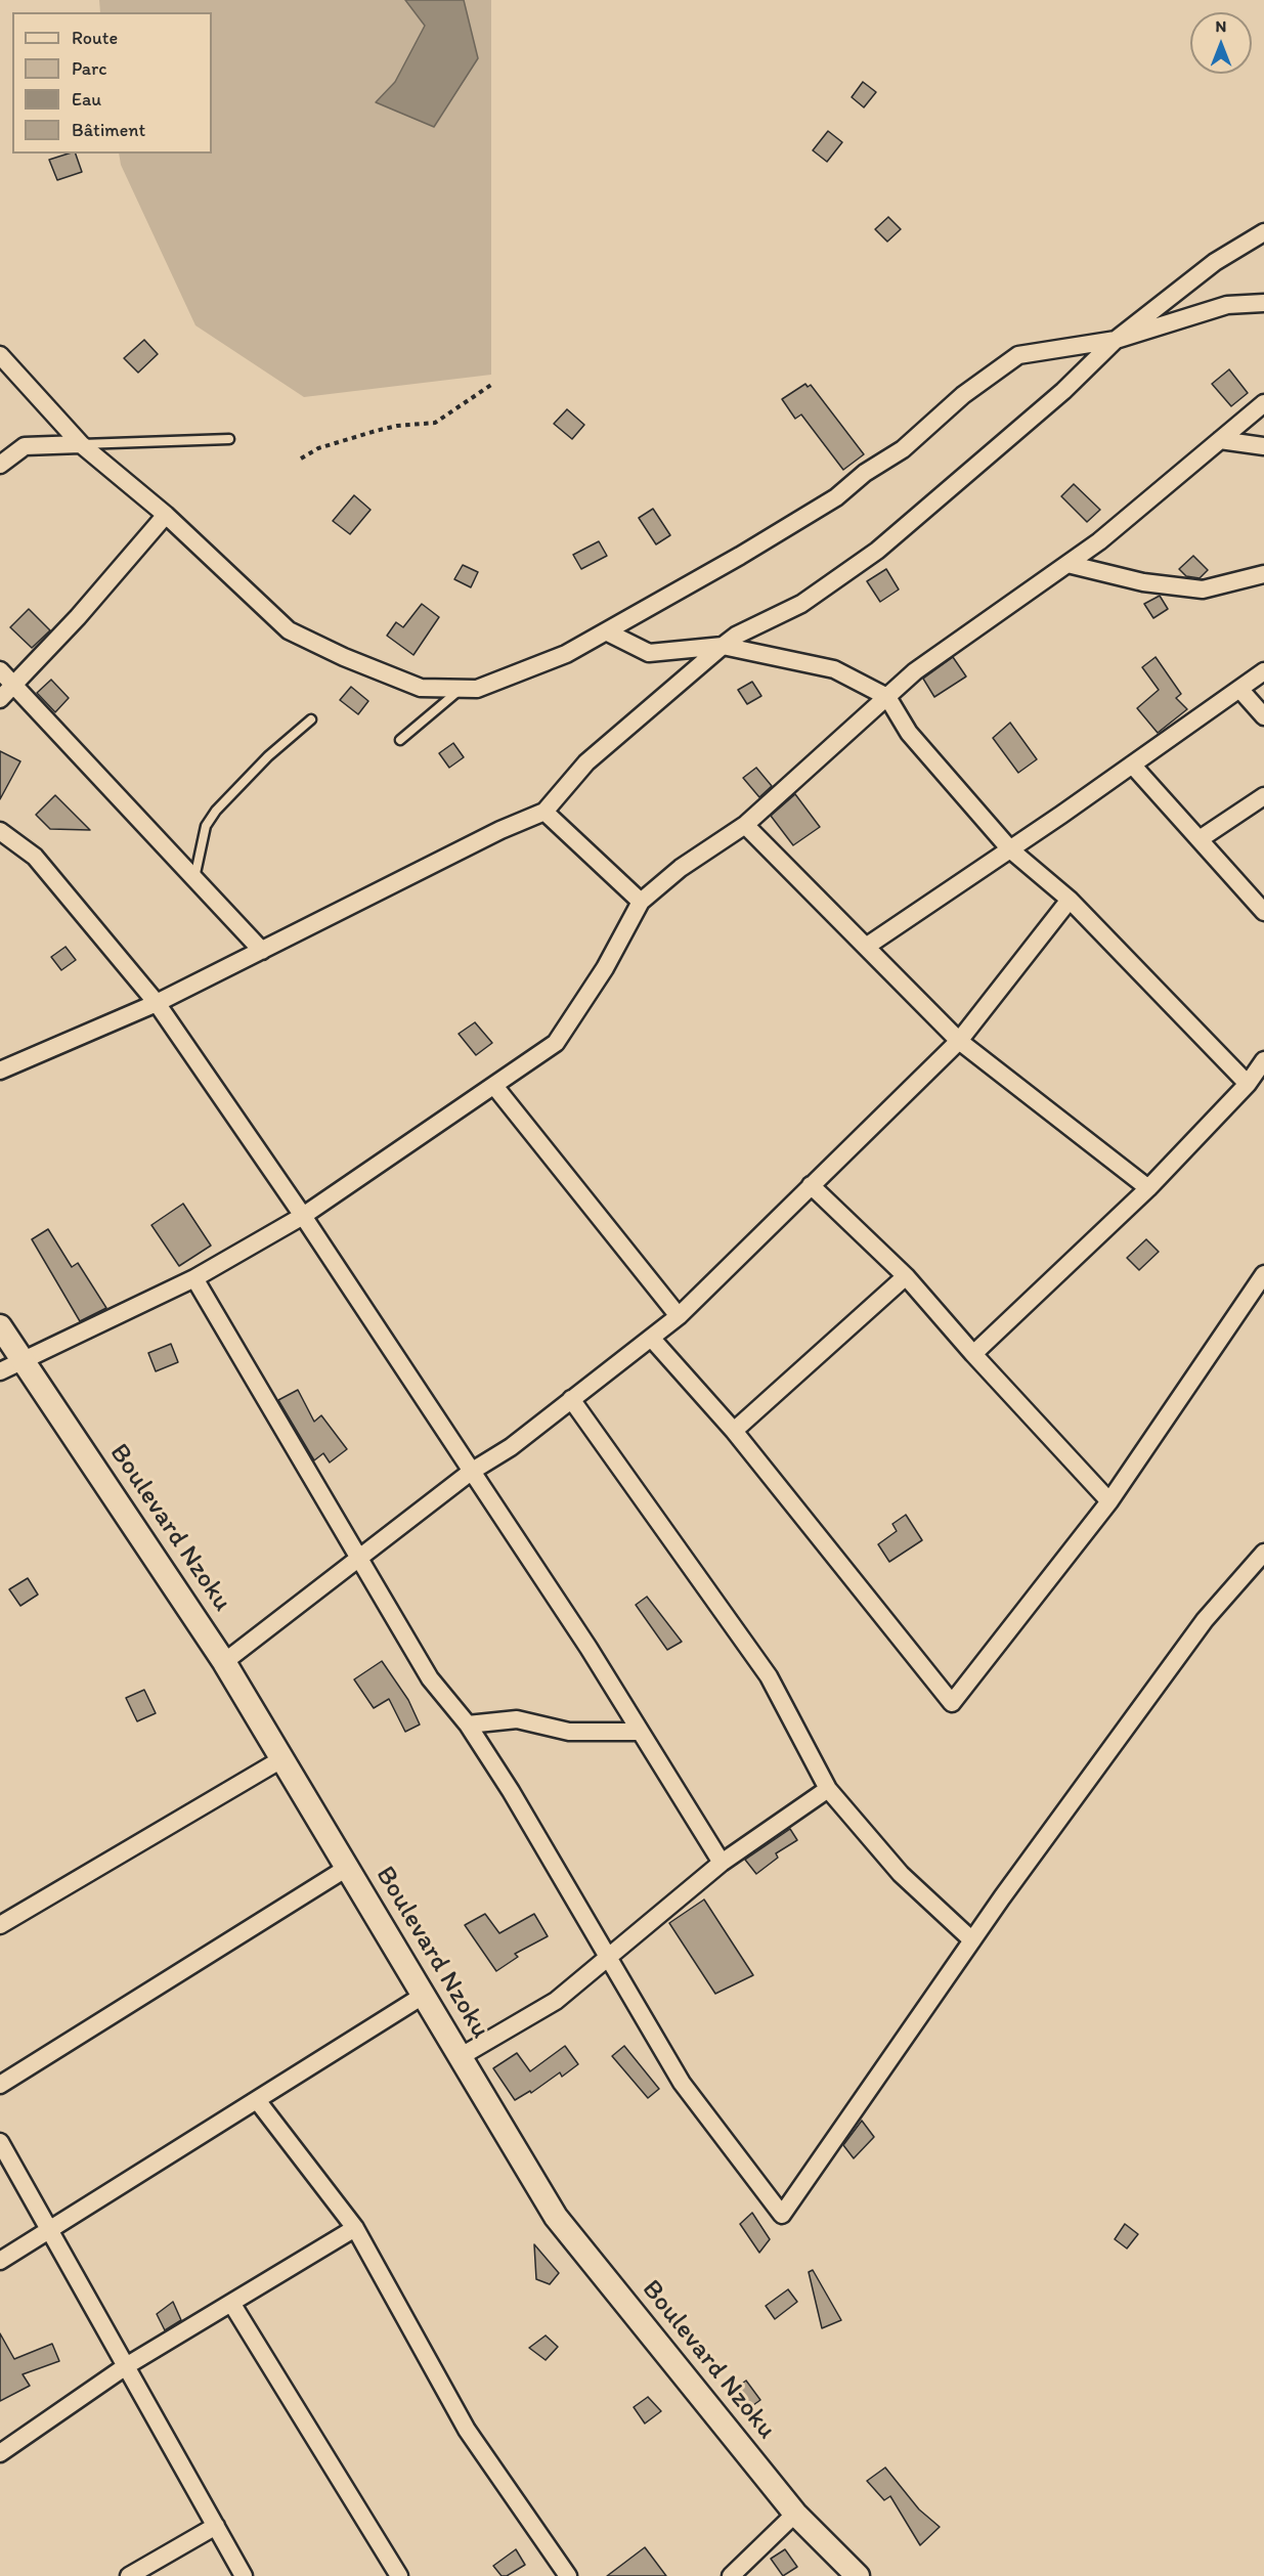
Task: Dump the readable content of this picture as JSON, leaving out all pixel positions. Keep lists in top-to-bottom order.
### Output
{
  "streets": {
    "street": ["Boulevard Nzoku"]
  },
  "legend": [
    "Route",
    "Parc",
    "Eau",
    "Bâtiment"
  ],
  "north": "top"
}
